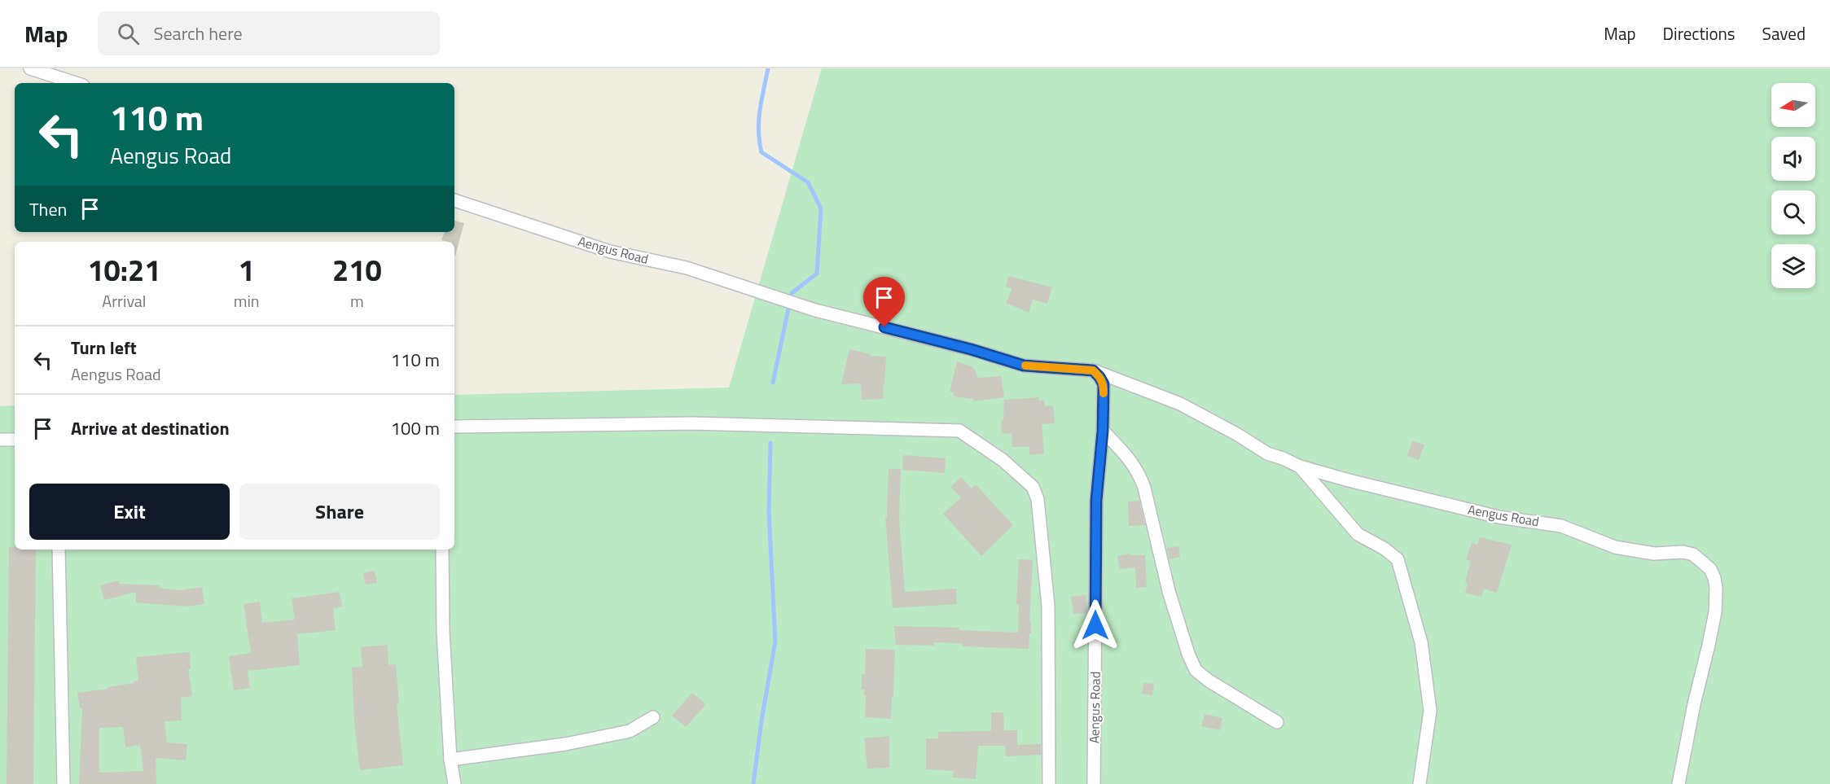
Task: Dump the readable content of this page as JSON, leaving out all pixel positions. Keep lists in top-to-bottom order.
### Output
{
  "streets": {
    "street": ["Aengus Road"]
  },
  "north": "left",
  "page": {
    "header": "Map",
    "search": "Search here",
    "nav": ["Map", "Directions", "Saved"],
    "turn": ["110 m", "Aengus Road"],
    "then": "Then",
    "eta": [
      "10:21",
      "Arrival",
      "1",
      "min",
      "210",
      "m"
    ],
    "list": [
      {
        "name": "Turn left",
        "note": "Aengus Road",
        "value": "110 m"
      },
      {
        "name": "Arrive at destination",
        "value": "100 m"
      }
    ],
    "buttons": ["Exit", "Share"]
  }
}
